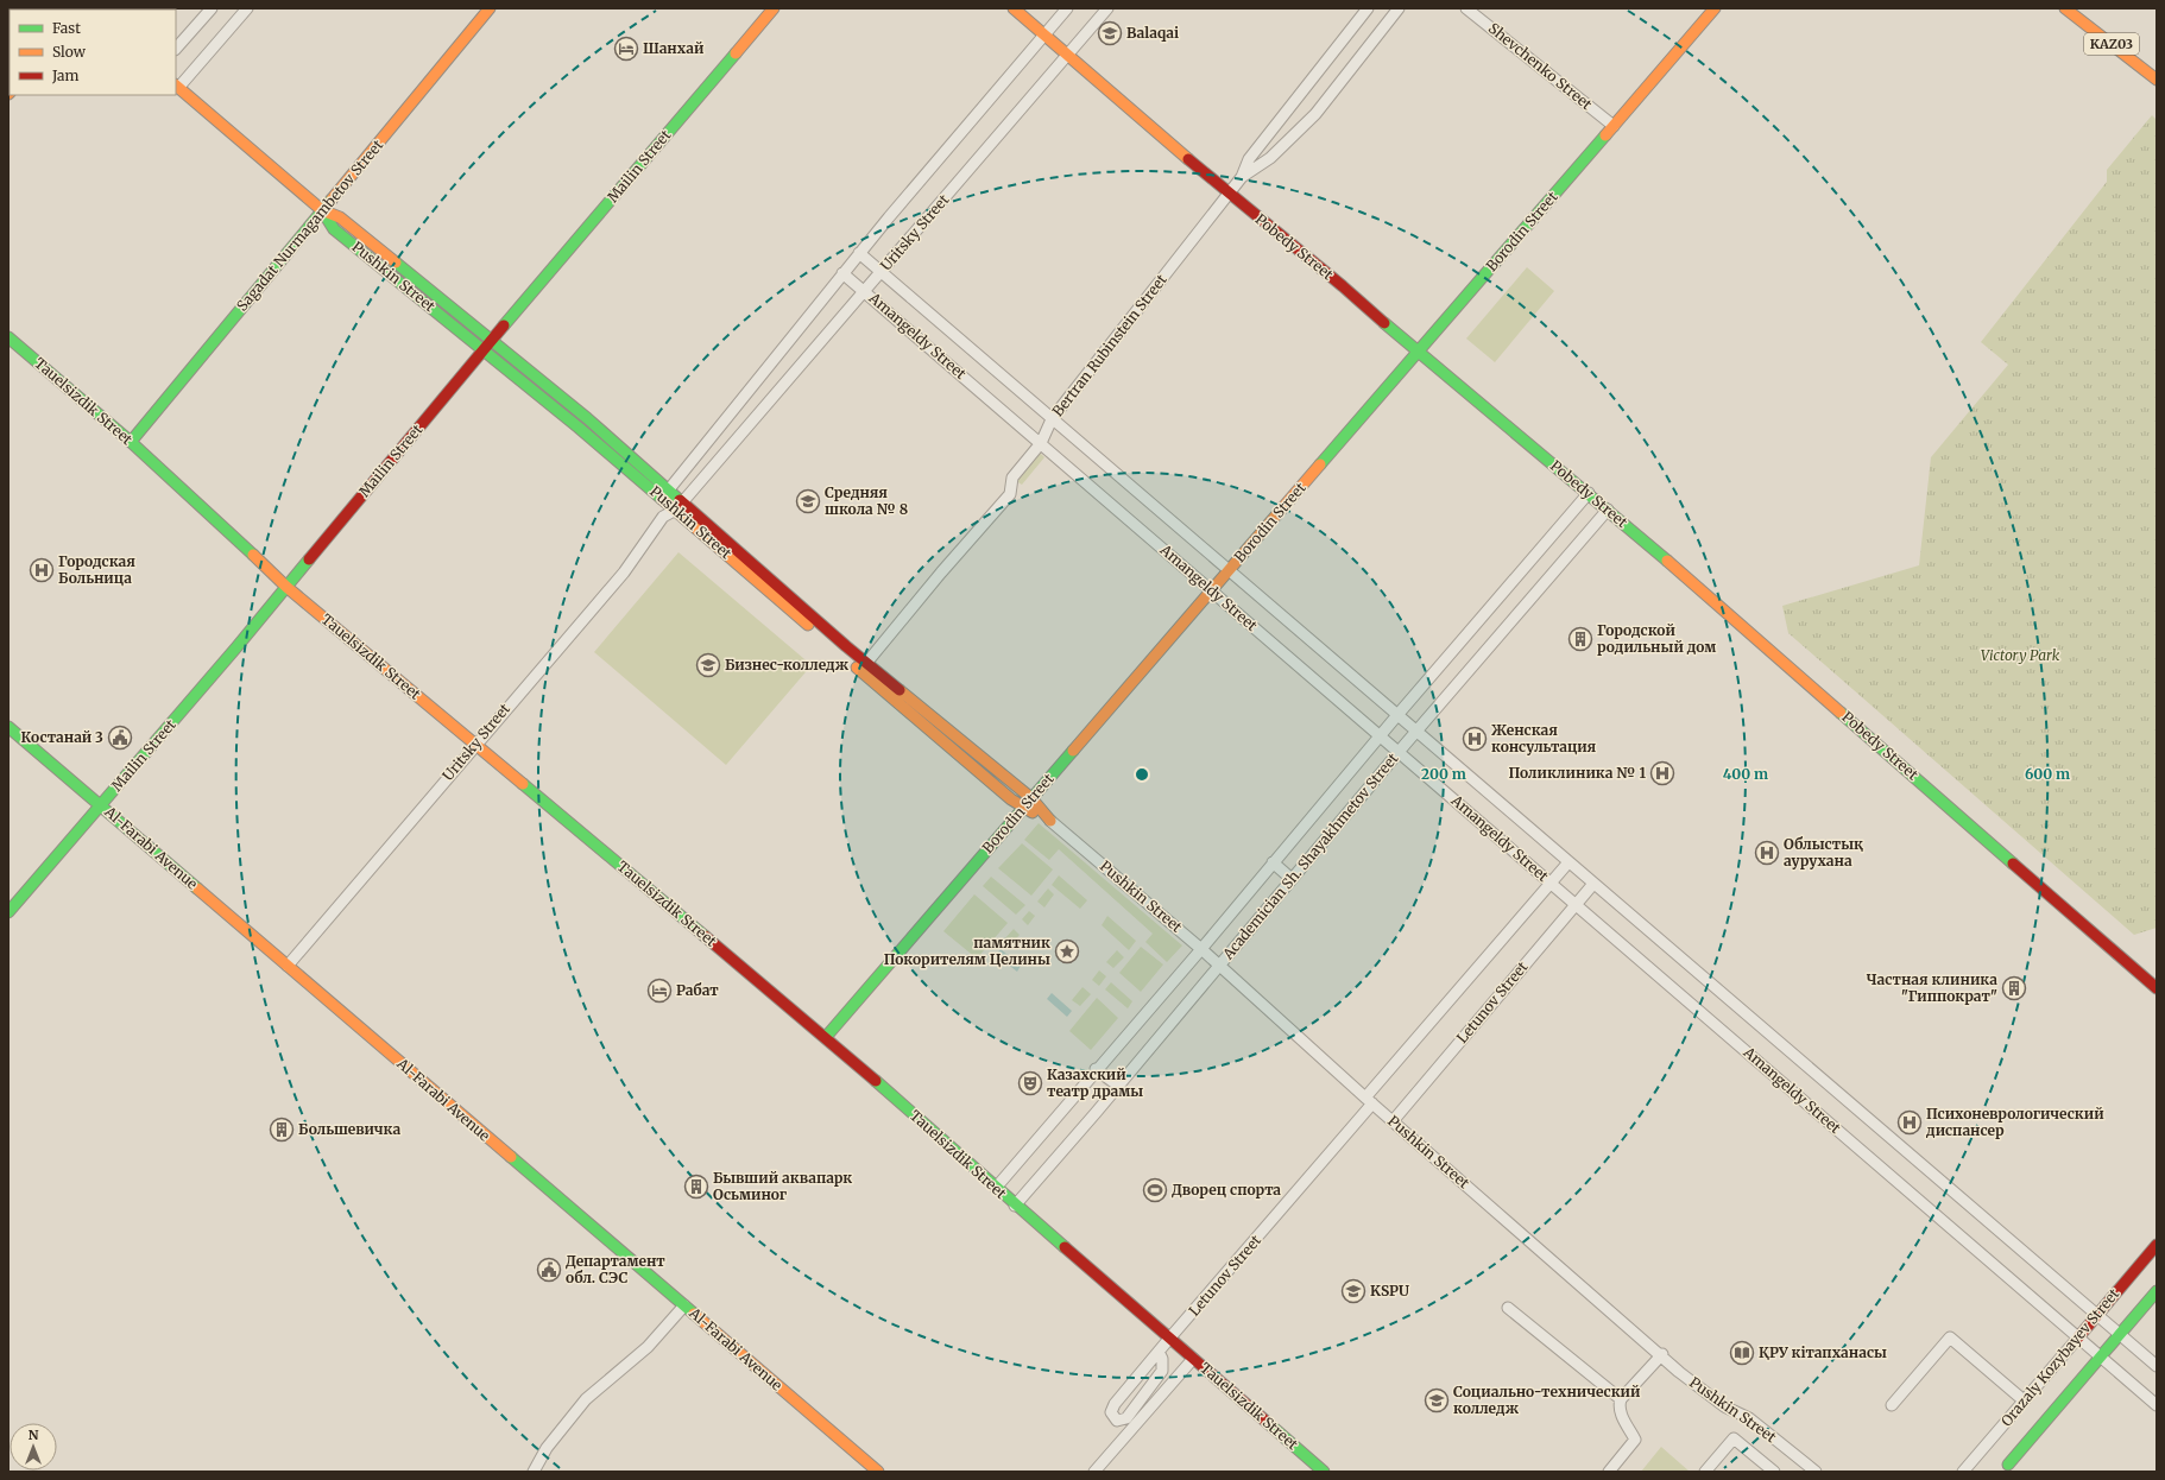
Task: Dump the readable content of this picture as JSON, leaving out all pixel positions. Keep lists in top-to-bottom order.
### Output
{
  "streets": {
    "street": [
      "KАZ03",
      "Shevchenko Street",
      "Mailin Street",
      "Sagadat Nurmagambetov Street",
      "Borodin Street",
      "Uritsky Street",
      "Pobedy Street",
      "Pushkin Street",
      "Amangeldy Street",
      "Bertran Rubinstein Street",
      "Tauelsіzdіk Street",
      "Al-Farabi Avenue",
      "Academician Sh. Shayakhmetov Street",
      "Letunov Street",
      "Orazaly Kozybayev Street"
    ]
  },
  "crossings": [
    ["Shevchenko Street", "Borodin Street"],
    ["Mailin Street", "Pushkin Street"],
    ["Mailin Street", "Tauelsіzdіk Street"],
    ["Mailin Street", "Al-Farabi Avenue"],
    ["Sagadat Nurmagambetov Street", "Pushkin Street"],
    ["Sagadat Nurmagambetov Street", "Tauelsіzdіk Street"],
    ["Borodin Street", "Pobedy Street"],
    ["Borodin Street", "Pushkin Street"],
    ["Borodin Street", "Amangeldy Street"],
    ["Borodin Street", "Tauelsіzdіk Street"],
    ["Uritsky Street", "Pobedy Street"],
    ["Uritsky Street", "Pushkin Street"],
    ["Uritsky Street", "Amangeldy Street"],
    ["Uritsky Street", "Tauelsіzdіk Street"],
    ["Uritsky Street", "Al-Farabi Avenue"],
    ["Pobedy Street", "Bertran Rubinstein Street"],
    ["Pobedy Street", "Academician Sh. Shayakhmetov Street"],
    ["Pushkin Street", "Bertran Rubinstein Street"],
    ["Pushkin Street", "Academician Sh. Shayakhmetov Street"],
    ["Pushkin Street", "Letunov Street"],
    ["Amangeldy Street", "Bertran Rubinstein Street"],
    ["Amangeldy Street", "Academician Sh. Shayakhmetov Street"],
    ["Amangeldy Street", "Letunov Street"],
    ["Amangeldy Street", "Orazaly Kozybayev Street"],
    ["Tauelsіzdіk Street", "Academician Sh. Shayakhmetov Street"],
    ["Tauelsіzdіk Street", "Letunov Street"]
  ],
  "parks": ["Victory Park"],
  "places": {
    "school or university": [
      "Balaqai",
      "Средняя школа № 8",
      "Бизнес-колледж",
      "KSPU",
      "Социально-технический колледж"
    ],
    "hotel": ["Шанхай", "Рабат"],
    "hospital": [
      "Городская Больница",
      "Женская консультация",
      "Поликлиника № 1",
      "Облыстық аурухана",
      "Психоневрологический диспансер"
    ],
    "building": [
      "Городской родильный дом",
      "Частная клиника \"Гиппократ\"",
      "Большевичка",
      "Бывший аквапарк Осьминог"
    ],
    "public building": ["Костанай 3", "Департамент обл. СЭС"],
    "place": ["памятник Покорителям Целины"],
    "theatre": ["Казахский театр драмы"],
    "sports": ["Дворец спорта"],
    "library": ["ҚРУ кітапханасы"]
  },
  "legend": ["Fast", "Slow", "Jam"],
  "north": "top",
  "rings": ["200 m", "400 m", "600 m"]
}
